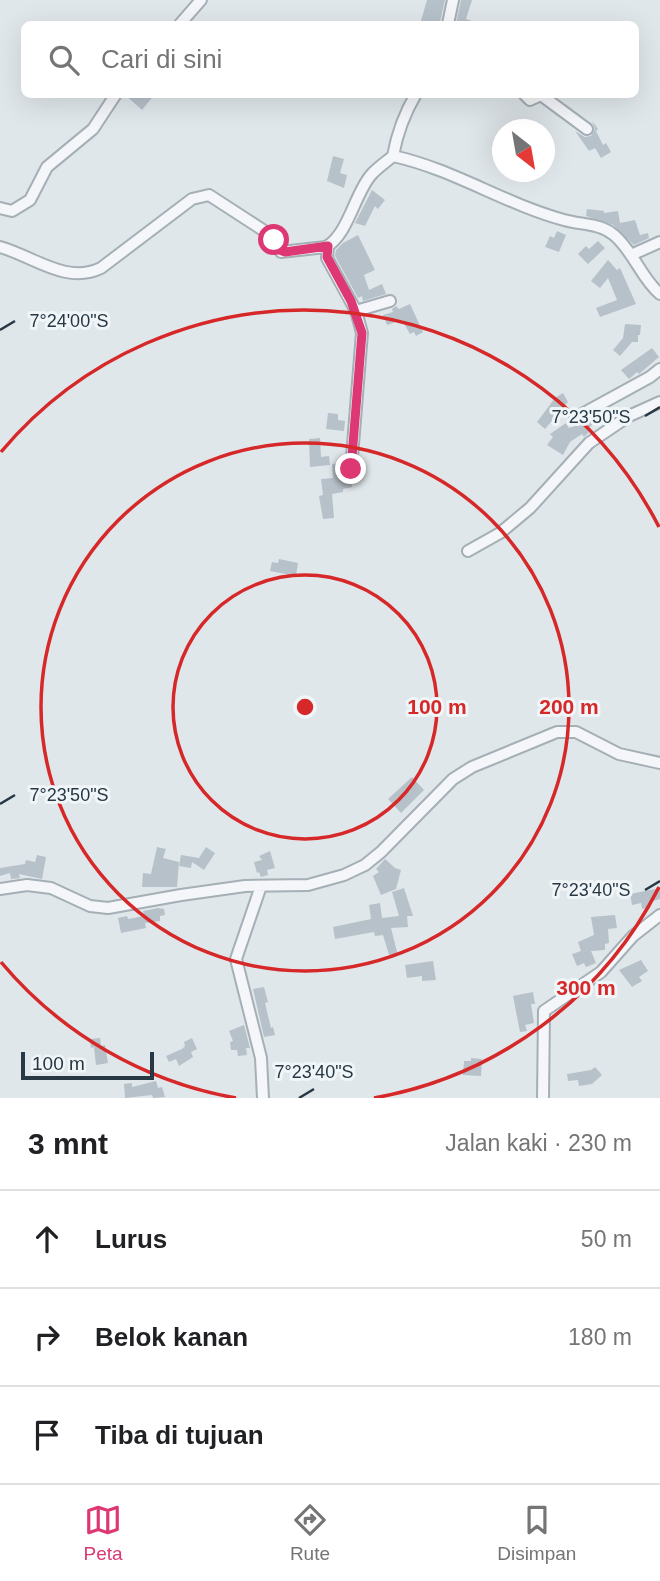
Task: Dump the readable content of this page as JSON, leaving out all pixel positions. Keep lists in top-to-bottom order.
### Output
{
  "scale_bar": "100 m",
  "north": "bottom right",
  "page": {
    "search": "Cari di sini",
    "scale": "100 m",
    "heading": ["3 mnt", "Jalan kaki · 230 m"],
    "list": [
      ["Lurus", "50 m"],
      ["Belok kanan", "180 m"],
      "Tiba di tujuan"
    ],
    "nav": ["Peta", "Rute", "Disimpan"]
  },
  "coordinates": ["7°24'00\"S", "7°23'50\"S", "7°23'40\"S"],
  "rings": ["100 m", "200 m", "300 m"]
}
